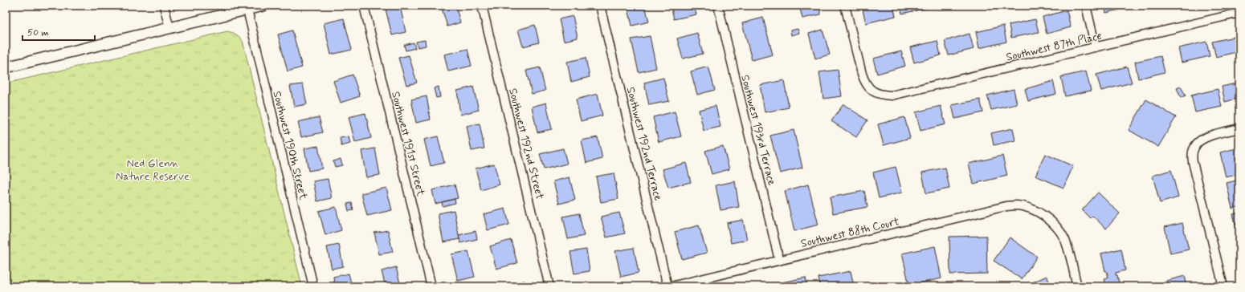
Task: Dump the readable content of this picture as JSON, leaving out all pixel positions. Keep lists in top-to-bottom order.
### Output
{
  "streets": {
    "street": [
      "Southwest 87th Place",
      "Southwest 193rd Terrace",
      "Southwest 191st Street",
      "Southwest 192nd Street",
      "Southwest 192nd Terrace",
      "Southwest 190th Street",
      "Southwest 88th Court"
    ]
  },
  "crossings": [
    ["Southwest 193rd Terrace", "Southwest 88th Court"]
  ],
  "parks": ["Ned Glenn Nature Reserve"],
  "scale_bar": "50 m"
}
